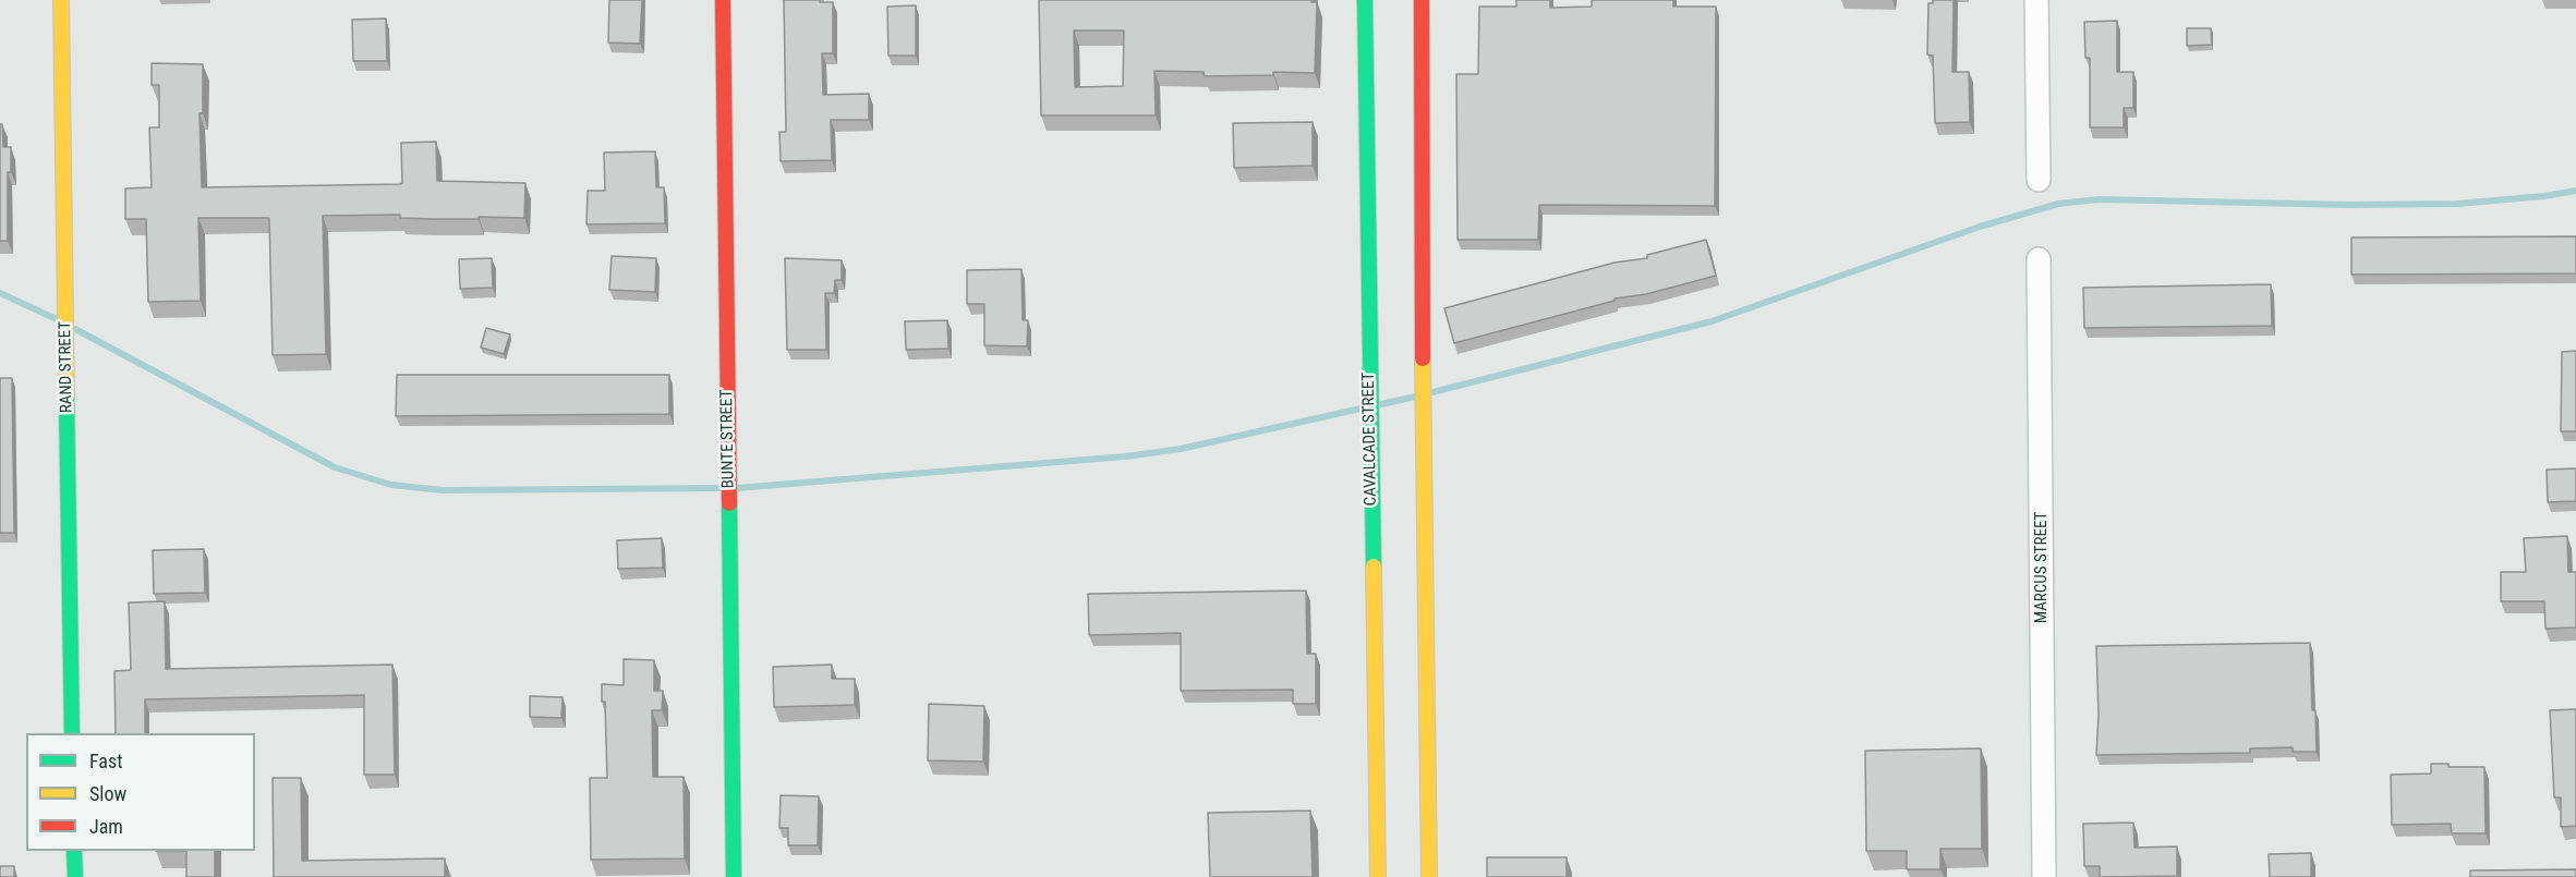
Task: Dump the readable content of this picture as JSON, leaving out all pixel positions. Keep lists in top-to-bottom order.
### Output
{
  "streets": {
    "main road": ["RAND STREET", "BUNTE STREET", "CAVALCADE STREET"],
    "street": ["MARCUS STREET"]
  },
  "legend": ["Fast", "Slow", "Jam"]
}
